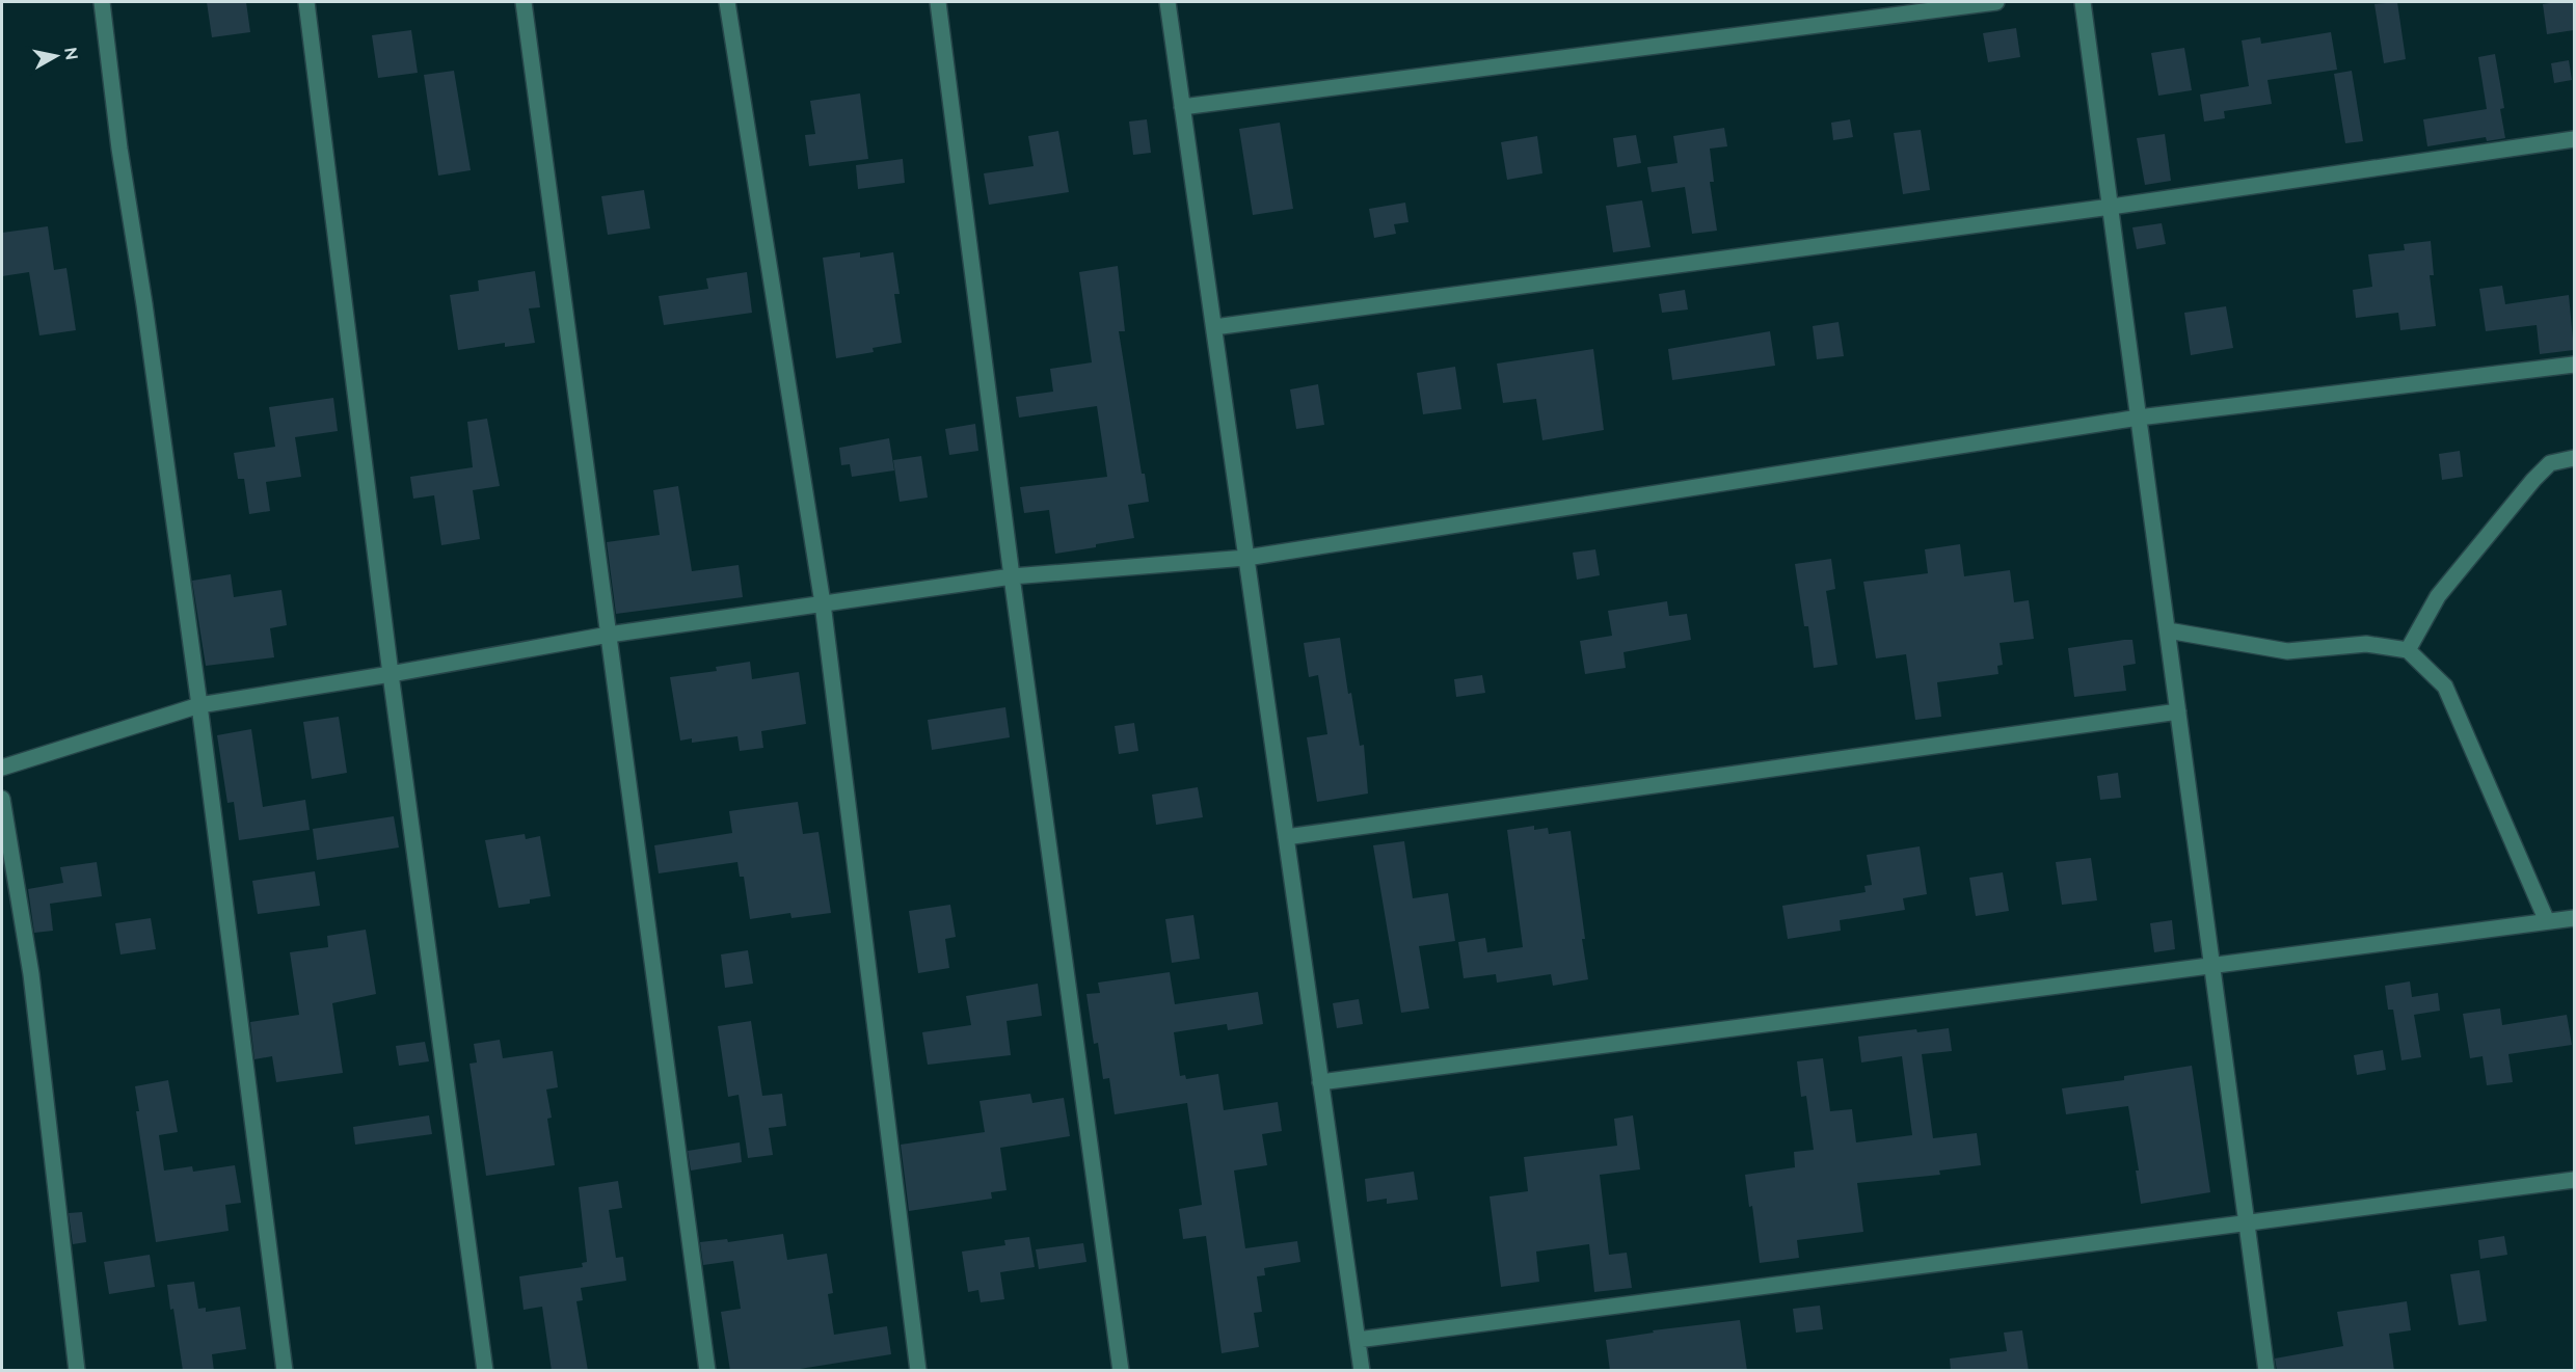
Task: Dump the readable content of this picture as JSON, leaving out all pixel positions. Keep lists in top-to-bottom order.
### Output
{
  "north": "right"
}
